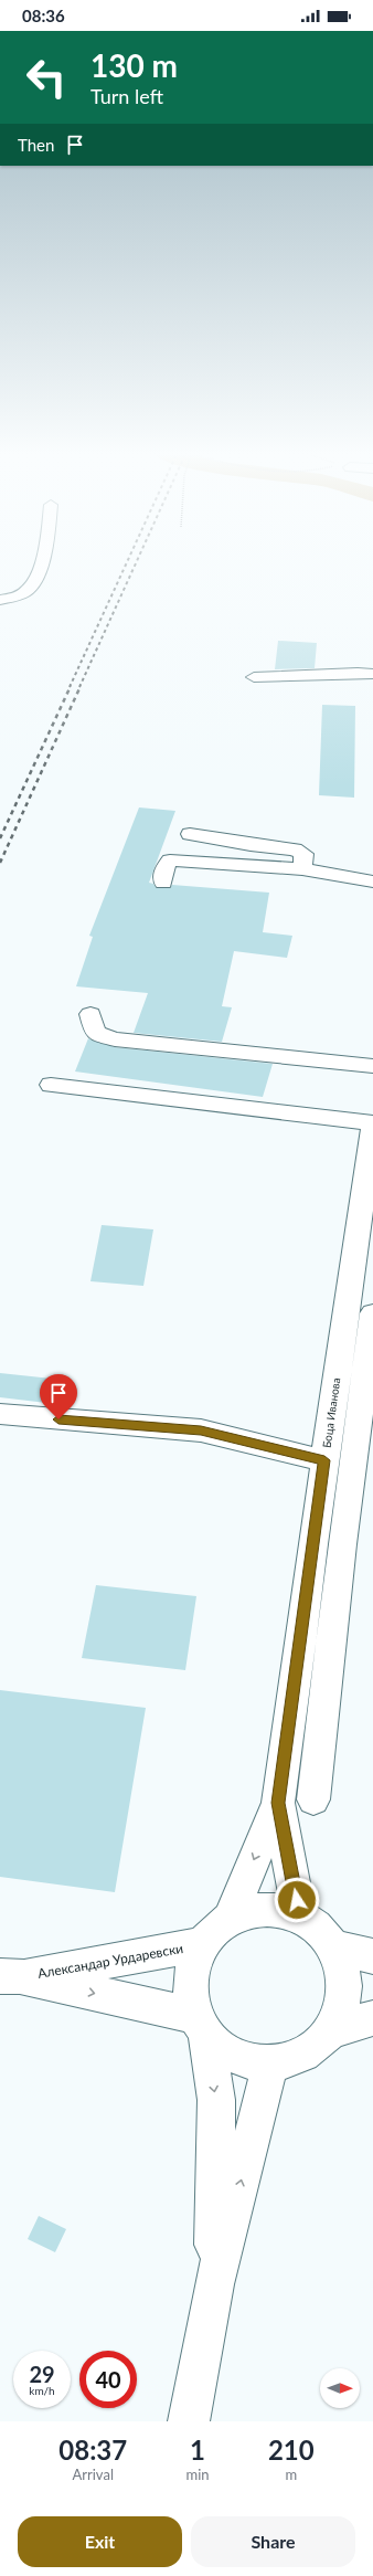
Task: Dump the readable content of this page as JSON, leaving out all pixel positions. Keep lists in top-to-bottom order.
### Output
{
  "streets": {
    "street": ["Боца Иванова", "Александар Урдаревски"]
  },
  "crossings": [
    ["Боца Иванова", "Александар Урдаревски"]
  ],
  "north": "right",
  "page": {
    "status": "08:36",
    "turn": ["130 m", "Turn left"],
    "then": "Then",
    "speed": "29 km/h",
    "limit": "40",
    "eta": [
      "08:37",
      "Arrival",
      "1",
      "min",
      "210",
      "m"
    ],
    "buttons": ["Exit", "Share"]
  }
}
